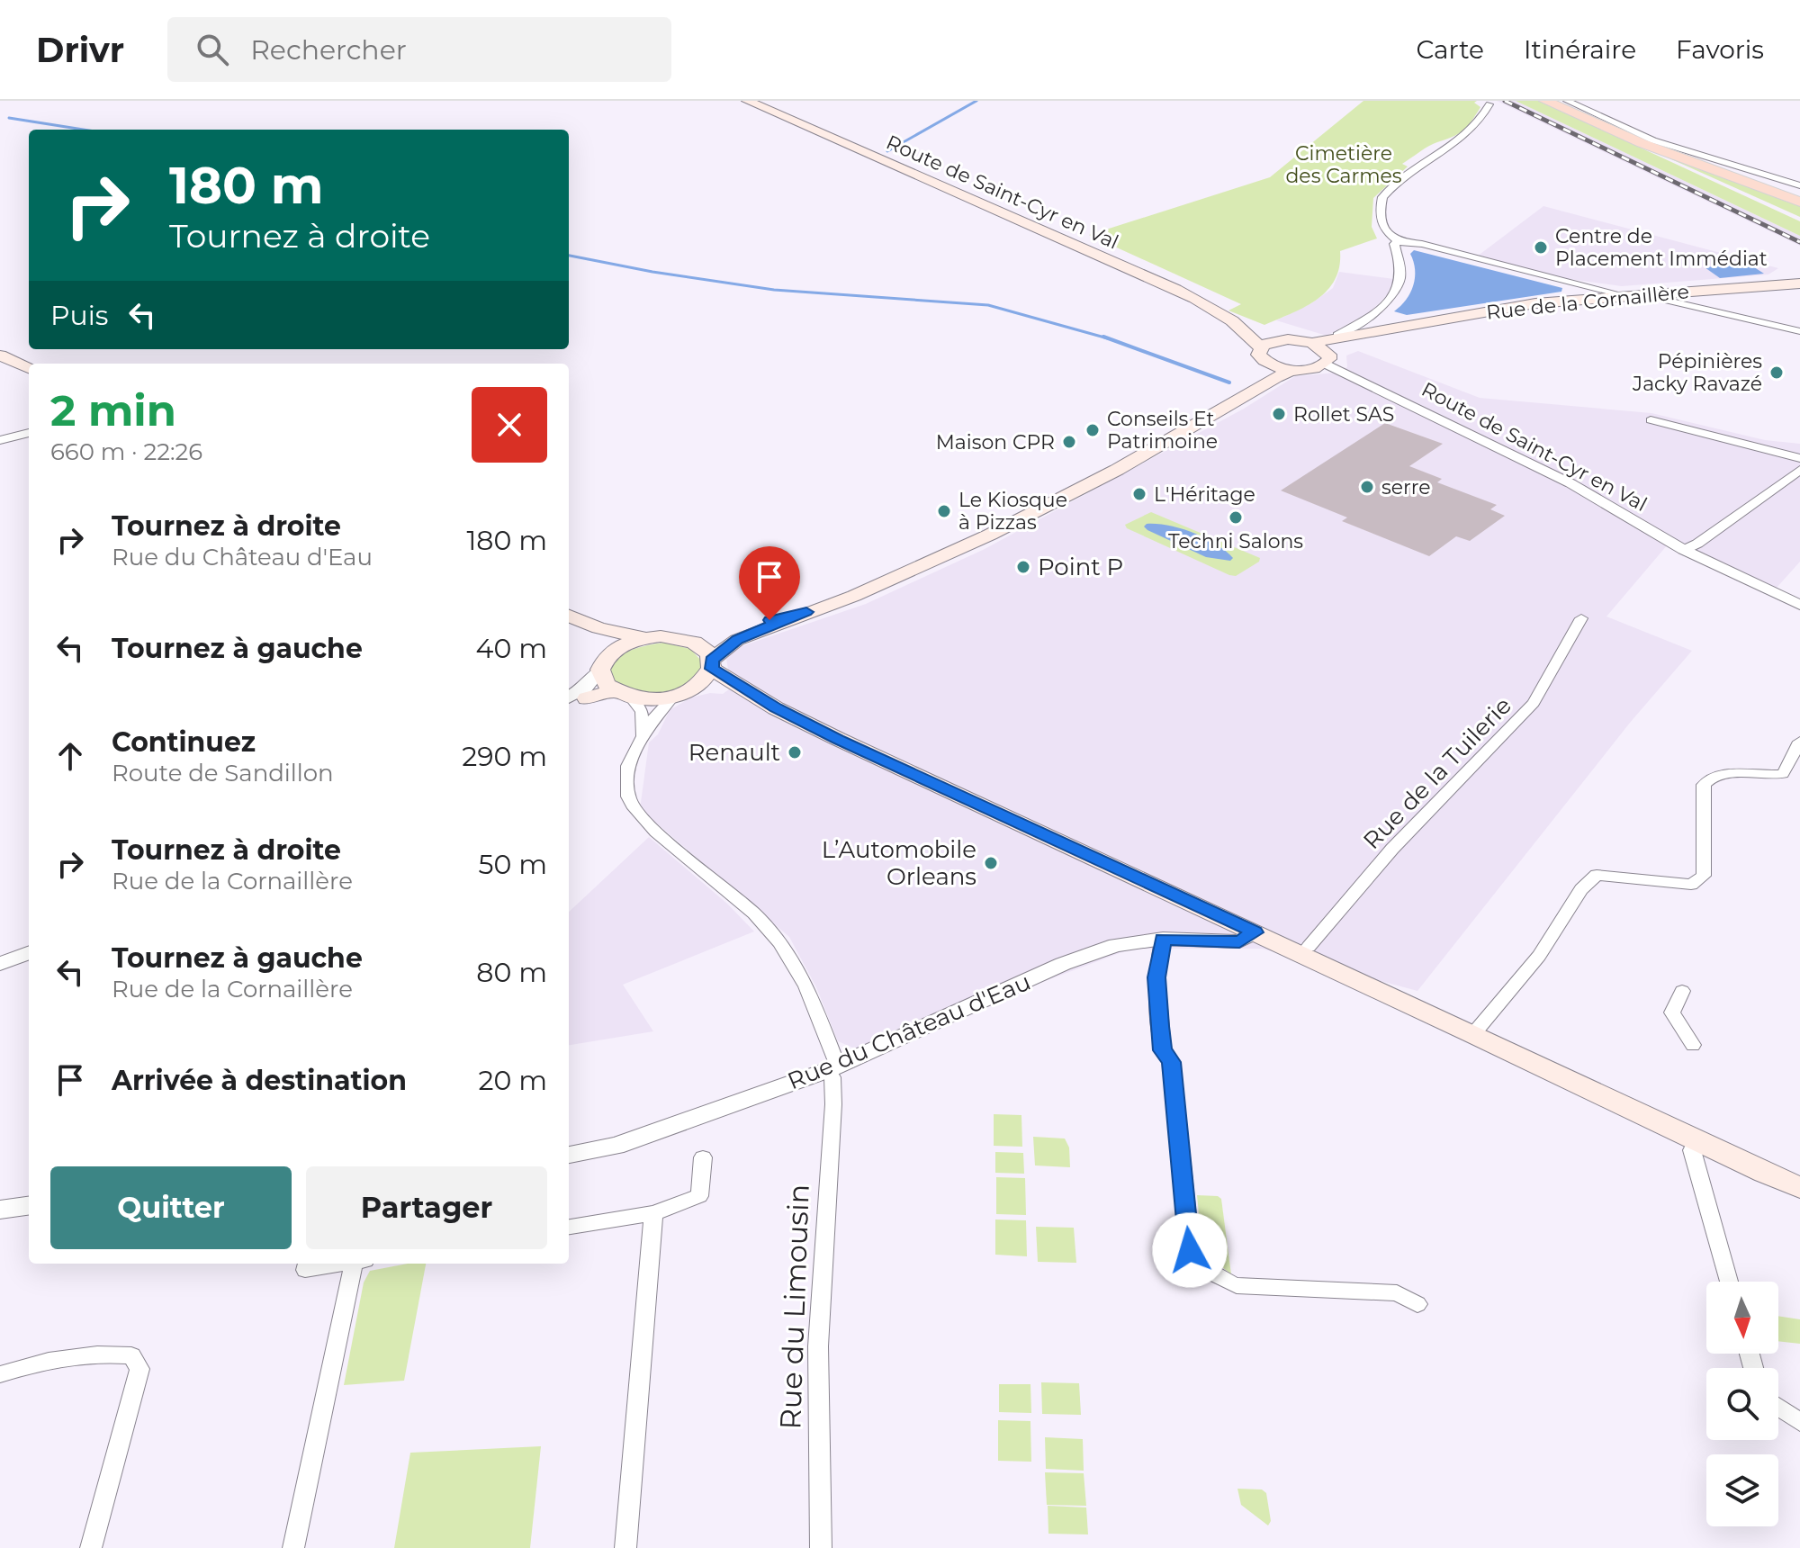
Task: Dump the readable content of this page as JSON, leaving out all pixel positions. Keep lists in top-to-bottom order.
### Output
{
  "streets": {
    "main road": ["Route de Saint-Cyr en Val", "Rue de la Cornaillère"],
    "street": ["Rue de la Tuilerie", "Rue du Château d'Eau", "Rue du Limousin"]
  },
  "crossings": [
    ["Route de Saint-Cyr en Val", "Rue de la Cornaillère"],
    ["Rue du Château d'Eau", "Rue du Limousin"]
  ],
  "parks": ["Cimetière des Carmes"],
  "places": [
    "Centre de Placement Immédiat",
    "Pépinières Jacky Ravazé",
    "Rollet SAS",
    "Conseils Et Patrimoine",
    "Maison CPR",
    "serre",
    "L'Héritage",
    "Le Kiosque à Pizzas",
    "Techni Salons",
    "Point P",
    "Renault",
    "L’Automobile Orleans"
  ],
  "north": "bottom",
  "page": {
    "header": "Drivr",
    "search": "Rechercher",
    "nav": ["Carte", "Itinéraire", "Favoris"],
    "turn": ["180 m", "Tournez à droite"],
    "then": "Puis",
    "heading": ["2 min", "660 m · 22:26"],
    "list": [
      {
        "name": "Tournez à droite",
        "note": "Rue du Château d'Eau",
        "value": "180 m"
      },
      {
        "name": "Tournez à gauche",
        "value": "40 m"
      },
      {
        "name": "Continuez",
        "note": "Route de Sandillon",
        "value": "290 m"
      },
      {
        "name": "Tournez à droite",
        "note": "Rue de la Cornaillère",
        "value": "50 m"
      },
      {
        "name": "Tournez à gauche",
        "note": "Rue de la Cornaillère",
        "value": "80 m"
      },
      {
        "name": "Arrivée à destination",
        "value": "20 m"
      }
    ],
    "buttons": ["Quitter", "Partager"]
  }
}
